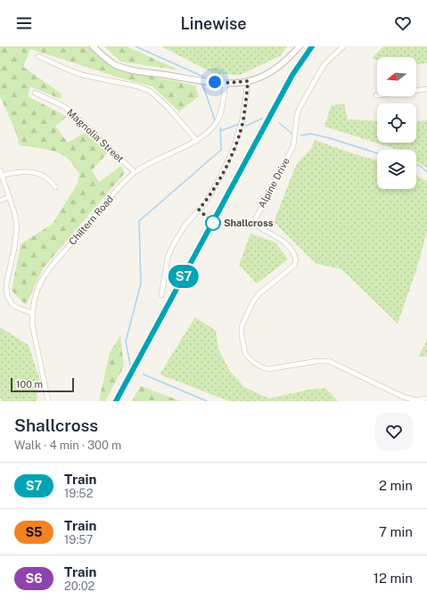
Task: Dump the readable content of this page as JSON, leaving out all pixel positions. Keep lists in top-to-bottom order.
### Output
{
  "streets": {
    "street": ["Magnolia Street", "Alpine Drive", "Chiltern Road"]
  },
  "crossings": [
    ["Magnolia Street", "Chiltern Road"]
  ],
  "places": ["Shallcross"],
  "scale_bar": "100 m",
  "north": "left",
  "page": {
    "header": "Linewise",
    "on_map": "S7",
    "scale": "100 m",
    "heading": ["Shallcross", "Walk · 4 min · 300 m"],
    "list": [
      {
        "mark": "S7",
        "name": "Train",
        "note": "19:52",
        "value": "2 min"
      },
      {
        "mark": "S5",
        "name": "Train",
        "note": "19:57",
        "value": "7 min"
      },
      {
        "mark": "S6",
        "name": "Train",
        "note": "20:02",
        "value": "12 min"
      }
    ]
  }
}
